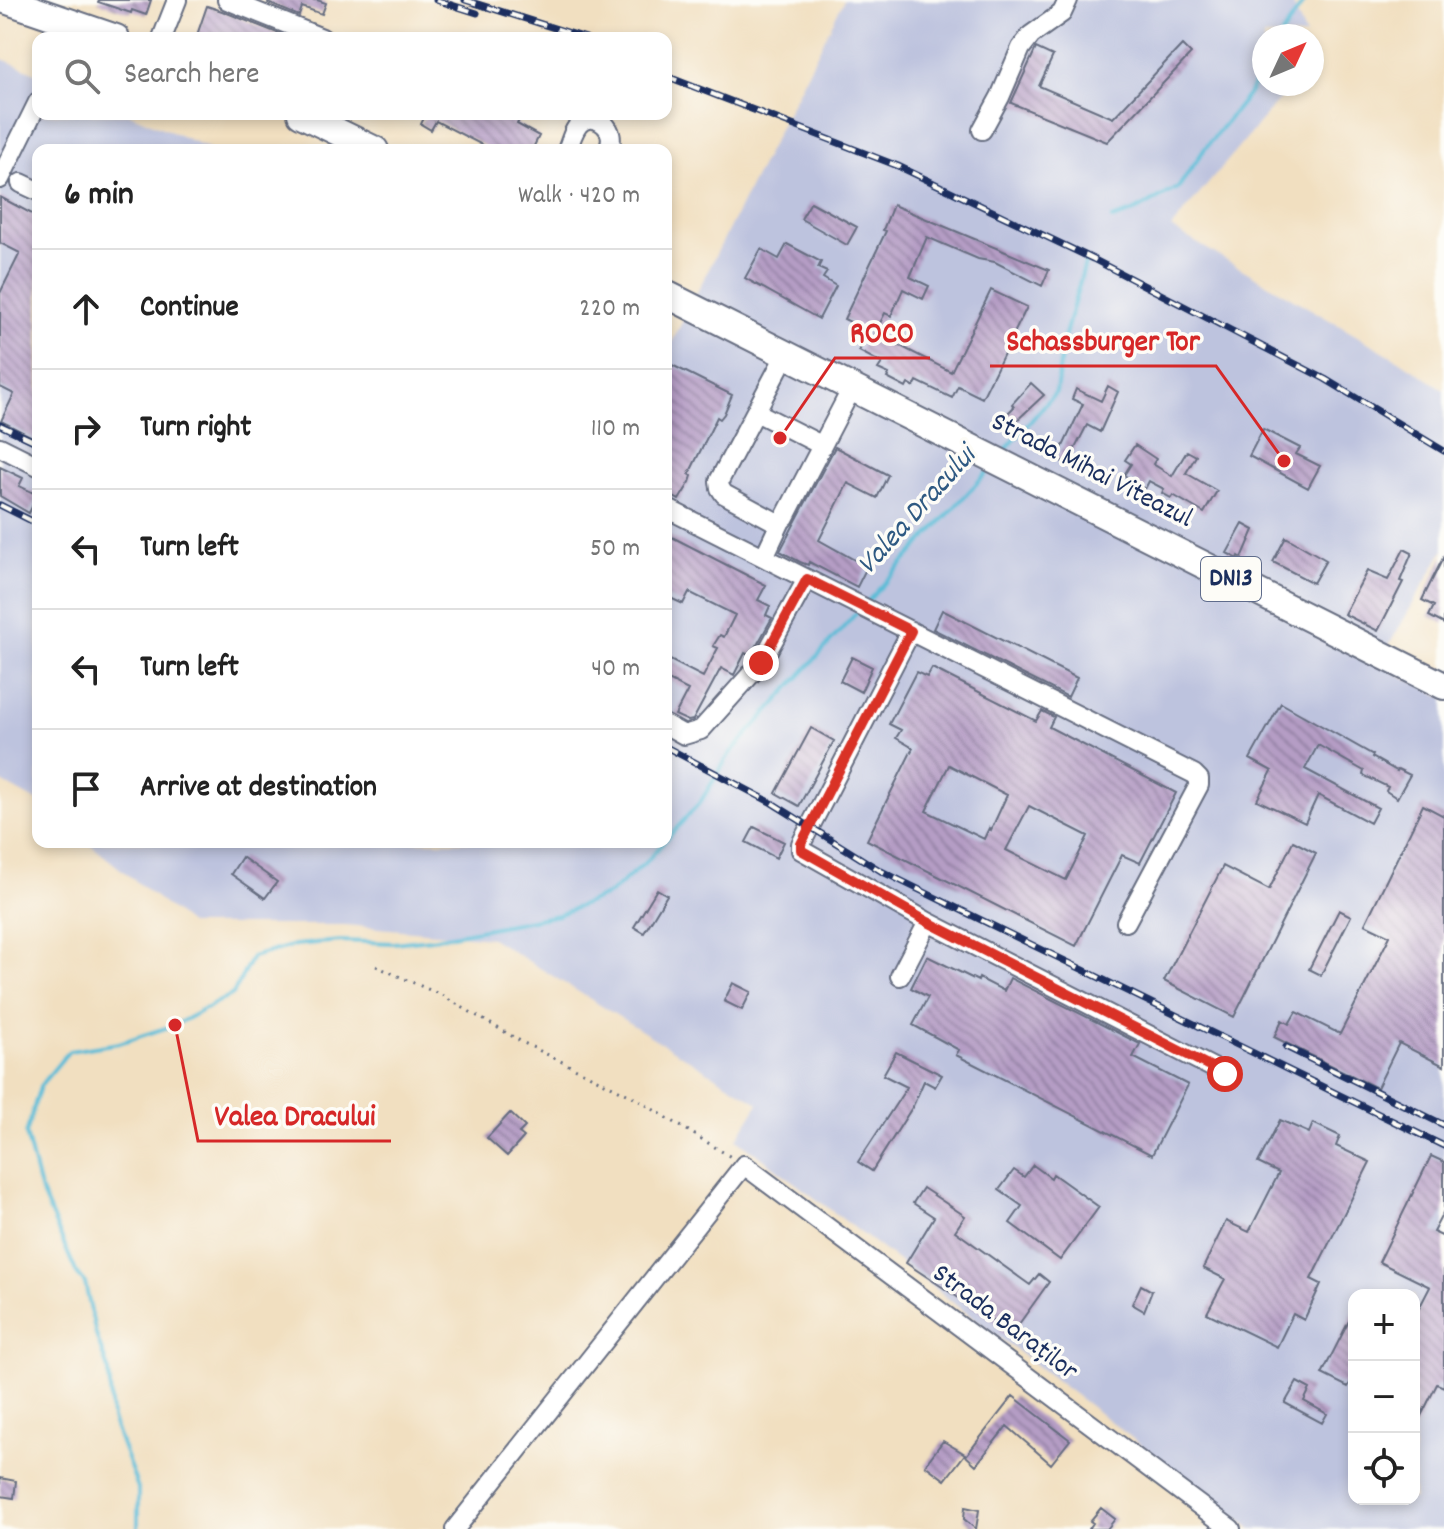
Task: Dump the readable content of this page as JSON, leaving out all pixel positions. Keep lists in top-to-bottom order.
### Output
{
  "streets": {
    "highway": ["Strada Mihai Viteazul", "DN13"],
    "street": ["Strada Baraților"]
  },
  "water": ["Valea Dracului"],
  "places": ["ROCO", "Schassburger Tor", "Valea Dracului"],
  "north": "top right",
  "page": {
    "search": "Search here",
    "heading": ["6 min", "Walk · 420 m"],
    "list": [
      ["Continue", "220 m"],
      ["Turn right", "110 m"],
      ["Turn left", "50 m"],
      ["Turn left", "40 m"],
      "Arrive at destination"
    ],
    "map_buttons": ["+", "−"]
  }
}
